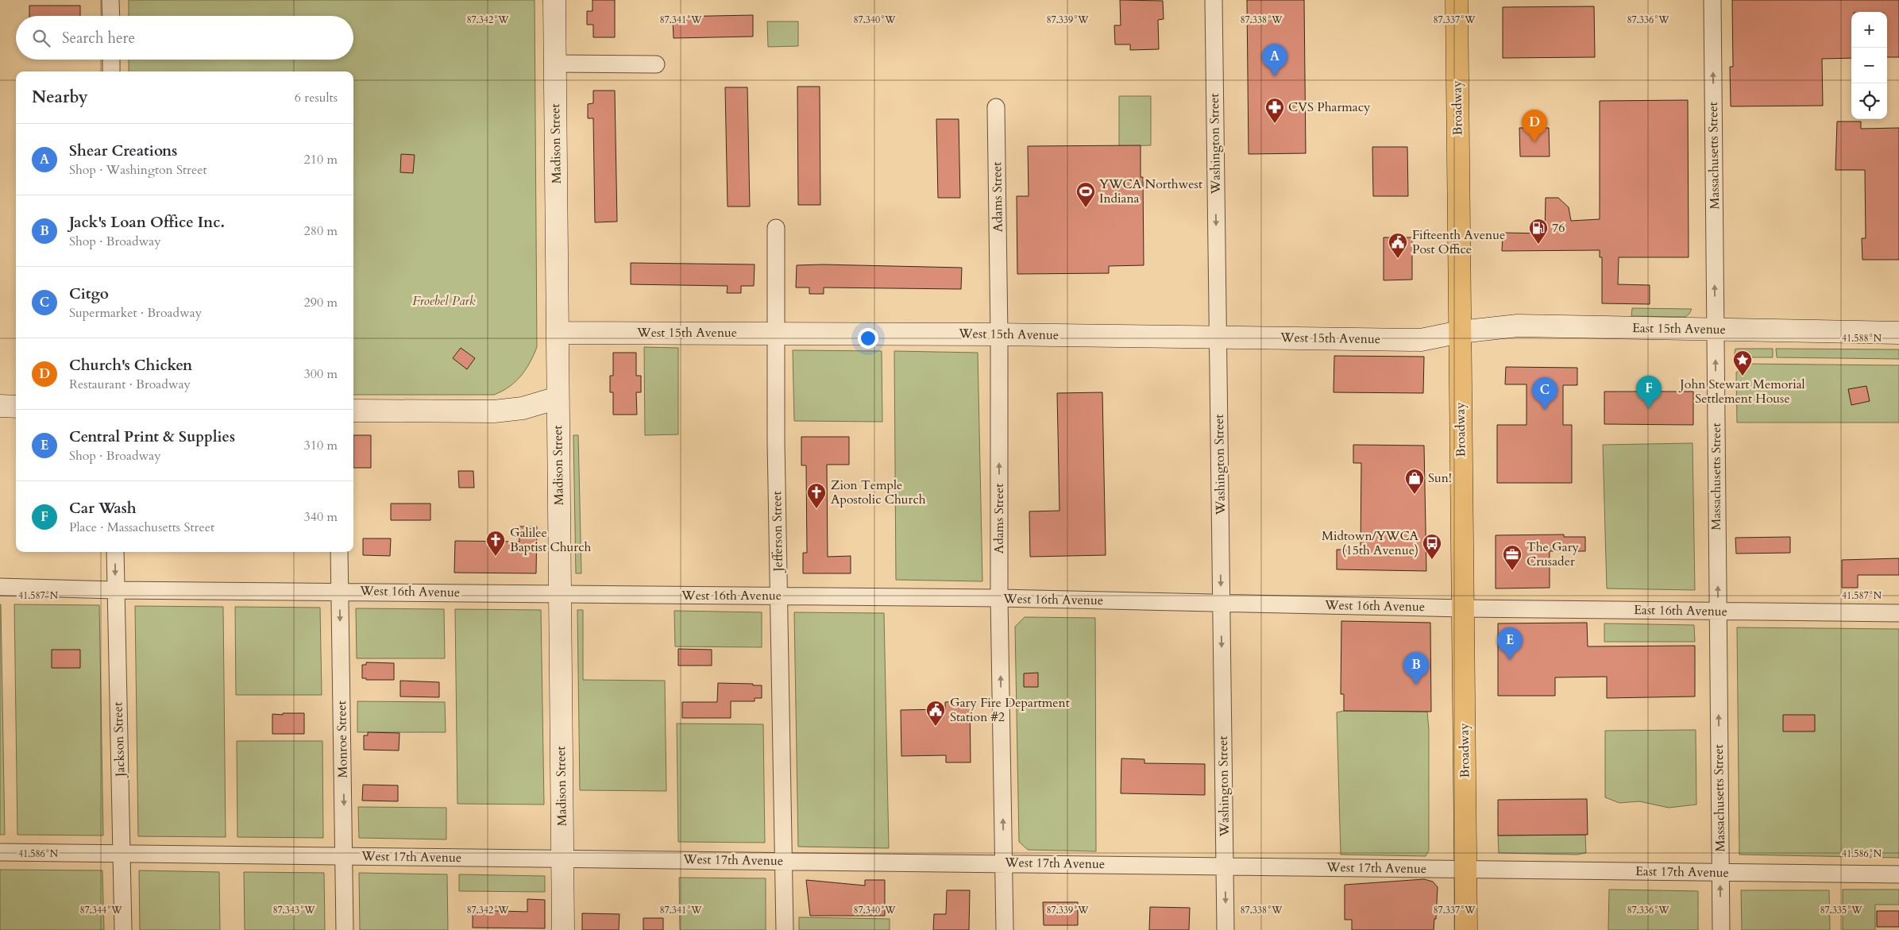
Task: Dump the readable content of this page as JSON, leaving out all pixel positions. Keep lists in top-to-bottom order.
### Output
{
  "streets": {
    "main road": [
      "Broadway",
      "Madison Street",
      "East 15th Avenue",
      "West 15th Avenue"
    ],
    "street": [
      "Washington Street",
      "Massachusetts Street",
      "Adams Street",
      "Jefferson Street",
      "West 16th Avenue",
      "East 16th Avenue",
      "Jackson Street",
      "Monroe Street",
      "West 17th Avenue",
      "East 17th Avenue"
    ]
  },
  "crossings": [
    ["Broadway", "East 15th Avenue"],
    ["Broadway", "West 15th Avenue"],
    ["Broadway", "West 16th Avenue"],
    ["Broadway", "East 16th Avenue"],
    ["Broadway", "West 17th Avenue"],
    ["Broadway", "East 17th Avenue"],
    ["Madison Street", "West 15th Avenue"],
    ["Madison Street", "West 16th Avenue"],
    ["Madison Street", "West 17th Avenue"],
    ["Washington Street", "West 15th Avenue"],
    ["Washington Street", "West 16th Avenue"],
    ["Washington Street", "West 17th Avenue"],
    ["Massachusetts Street", "East 15th Avenue"],
    ["Massachusetts Street", "East 16th Avenue"],
    ["Massachusetts Street", "East 17th Avenue"],
    ["Adams Street", "West 15th Avenue"],
    ["Adams Street", "West 16th Avenue"],
    ["Adams Street", "West 17th Avenue"],
    ["East 15th Avenue", "West 15th Avenue"],
    ["West 15th Avenue", "Jefferson Street"],
    ["Jefferson Street", "West 16th Avenue"],
    ["Jefferson Street", "West 17th Avenue"],
    ["West 16th Avenue", "East 16th Avenue"],
    ["West 16th Avenue", "Jackson Street"],
    ["West 16th Avenue", "Monroe Street"],
    ["Jackson Street", "West 17th Avenue"],
    ["Monroe Street", "West 17th Avenue"],
    ["West 17th Avenue", "East 17th Avenue"]
  ],
  "one_way": [
    "Washington Street",
    "Massachusetts Street",
    "Adams Street",
    "Monroe Street"
  ],
  "parks": ["Froebel Park"],
  "places": {
    "pharmacy": ["CVS Pharmacy"],
    "sports": ["YWCA Northwest Indiana"],
    "fuel station": ["76"],
    "public building": ["Fifteenth Avenue Post Office", "Gary Fire Department Station #2"],
    "place": ["John Stewart Memorial Settlement House"],
    "shop": ["Sun!"],
    "church": ["Zion Temple Apostolic Church", "Galilee Baptist Church"],
    "bus stop": ["Midtown/YWCA (15th Avenue)"],
    "office": ["The Gary Crusader"]
  },
  "page": {
    "map_buttons": ["+", "−"],
    "search": "Search here",
    "pins": [
      "A",
      "D",
      "F",
      "C",
      "E",
      "B"
    ],
    "heading": ["Nearby", "6 results"],
    "list": [
      {
        "mark": "A",
        "name": "Shear Creations",
        "note": "Shop · Washington Street",
        "value": "210 m"
      },
      {
        "mark": "B",
        "name": "Jack's Loan Office Inc.",
        "note": "Shop · Broadway",
        "value": "280 m"
      },
      {
        "mark": "C",
        "name": "Citgo",
        "note": "Supermarket · Broadway",
        "value": "290 m"
      },
      {
        "mark": "D",
        "name": "Church's Chicken",
        "note": "Restaurant · Broadway",
        "value": "300 m"
      },
      {
        "mark": "E",
        "name": "Central Print & Supplies",
        "note": "Shop · Broadway",
        "value": "310 m"
      },
      {
        "mark": "F",
        "name": "Car Wash",
        "note": "Place · Massachusetts Street",
        "value": "340 m"
      }
    ]
  },
  "coordinates": [
    "87.342°W",
    "87.341°W",
    "87.340°W",
    "87.339°W",
    "87.338°W",
    "87.337°W",
    "87.336°W",
    "41.588°N",
    "41.587°N",
    "41.586°N",
    "87.344°W",
    "87.343°W",
    "87.335°W"
  ]
}
